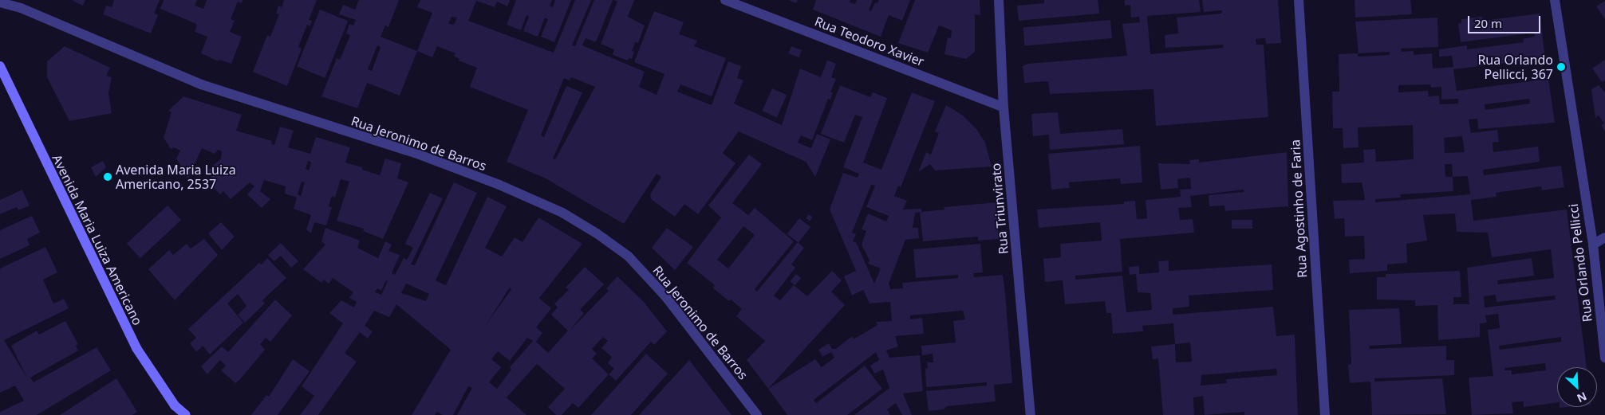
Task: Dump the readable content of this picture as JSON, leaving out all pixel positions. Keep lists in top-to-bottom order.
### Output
{
  "streets": {
    "main road": ["Avenida Maria Luiza Americano"],
    "street": [
      "Rua Teodoro Xavier",
      "Rua Jeronimo de Barros",
      "Rua Triunvirato",
      "Rua Agostinho de Faria",
      "Rua Orlando Pellicci"
    ]
  },
  "crossings": [
    ["Rua Teodoro Xavier", "Rua Triunvirato"]
  ],
  "places": ["Rua Orlando Pellicci, 367", "Avenida Maria Luiza Americano, 2537"],
  "scale_bar": "20 m",
  "north": "bottom right"
}
